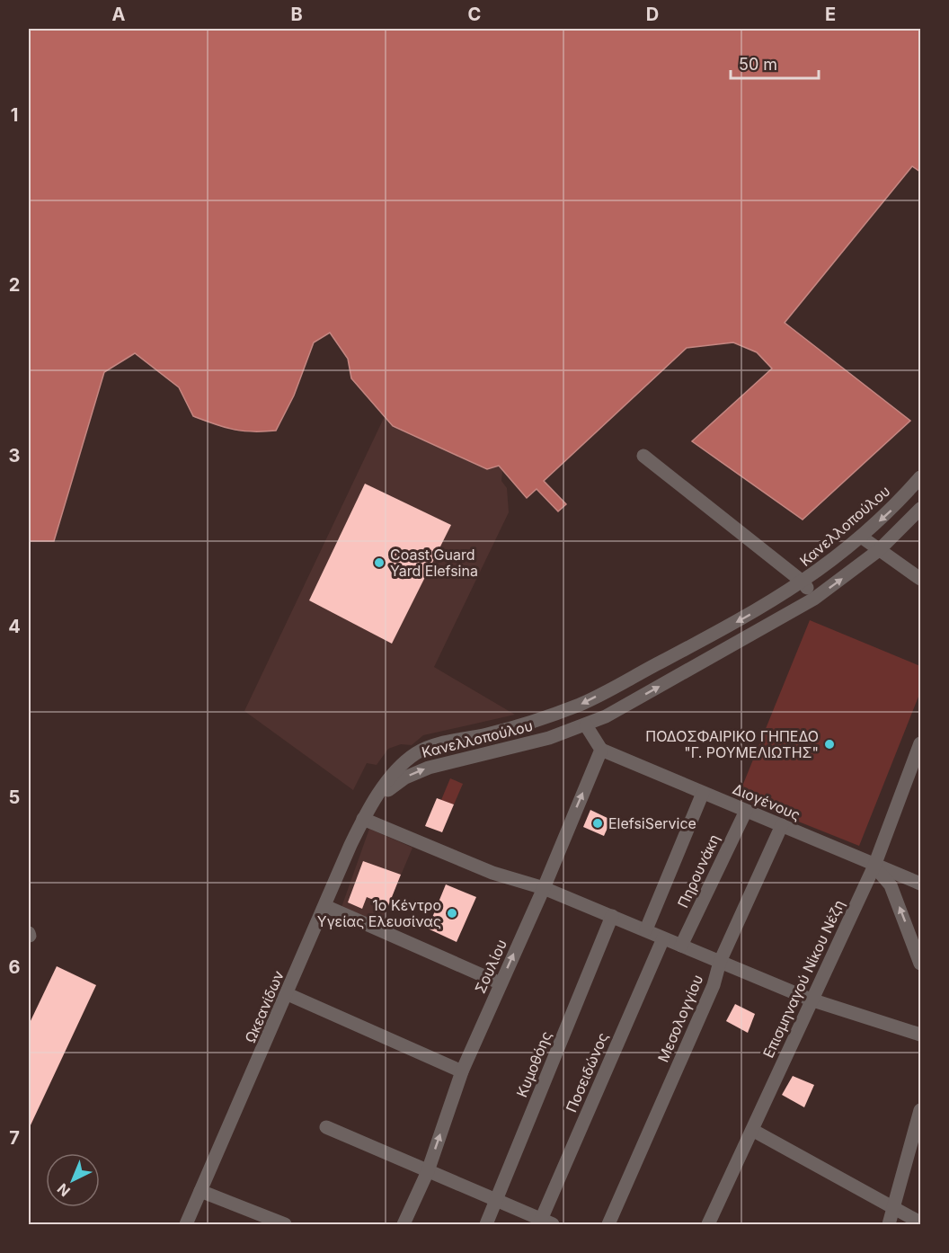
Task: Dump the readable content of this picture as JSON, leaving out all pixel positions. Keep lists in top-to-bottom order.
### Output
{
  "streets": {
    "street": [
      "Κανελλοπούλου",
      "Διογένους",
      "Πηρουνάκη",
      "Σουλίου",
      "Επισμηναγού Νίκου Νέζη",
      "Ωκεανίδων",
      "Μεσολογγίου",
      "Κυμοθόης",
      "Ποσειδώνος"
    ]
  },
  "crossings": [
    ["Κανελλοπούλου", "Ωκεανίδων"],
    ["Διογένους", "Πηρουνάκη"],
    ["Διογένους", "Σουλίου"],
    ["Διογένους", "Επισμηναγού Νίκου Νέζη"],
    ["Διογένους", "Μεσολογγίου"]
  ],
  "places": [
    "Coast Guard Yard Elefsina",
    "ΠΟΔΟΣΦΑΙΡΙΚΟ ΓΗΠΕΔΟ \"Γ. ΡΟΥΜΕΛΙΩΤΗΣ\"",
    "ElefsiService",
    "1ο Κέντρο Υγείας Ελευσίνας"
  ],
  "scale_bar": "50 m",
  "north": "bottom left",
  "grid": {
    "columns": [
      "A",
      "B",
      "C",
      "D",
      "E"
    ],
    "rows": [
      "1",
      "2",
      "3",
      "4",
      "5",
      "6",
      "7"
    ]
  }
}
